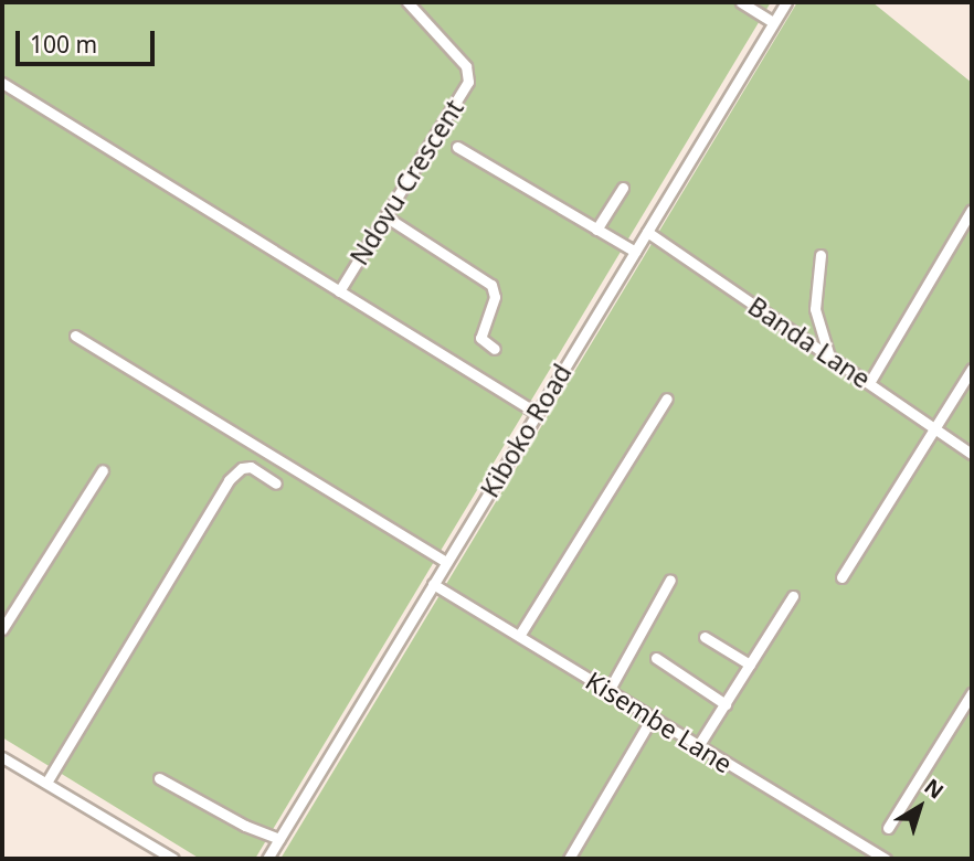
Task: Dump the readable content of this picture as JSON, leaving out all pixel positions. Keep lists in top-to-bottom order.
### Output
{
  "streets": {
    "street": [
      "Ndovu Crescent",
      "Banda Lane",
      "Kiboko Road",
      "Kisembe Lane"
    ]
  },
  "crossings": [
    ["Banda Lane", "Kiboko Road"],
    ["Kiboko Road", "Kisembe Lane"]
  ],
  "scale_bar": "100 m",
  "north": "top right"
}
